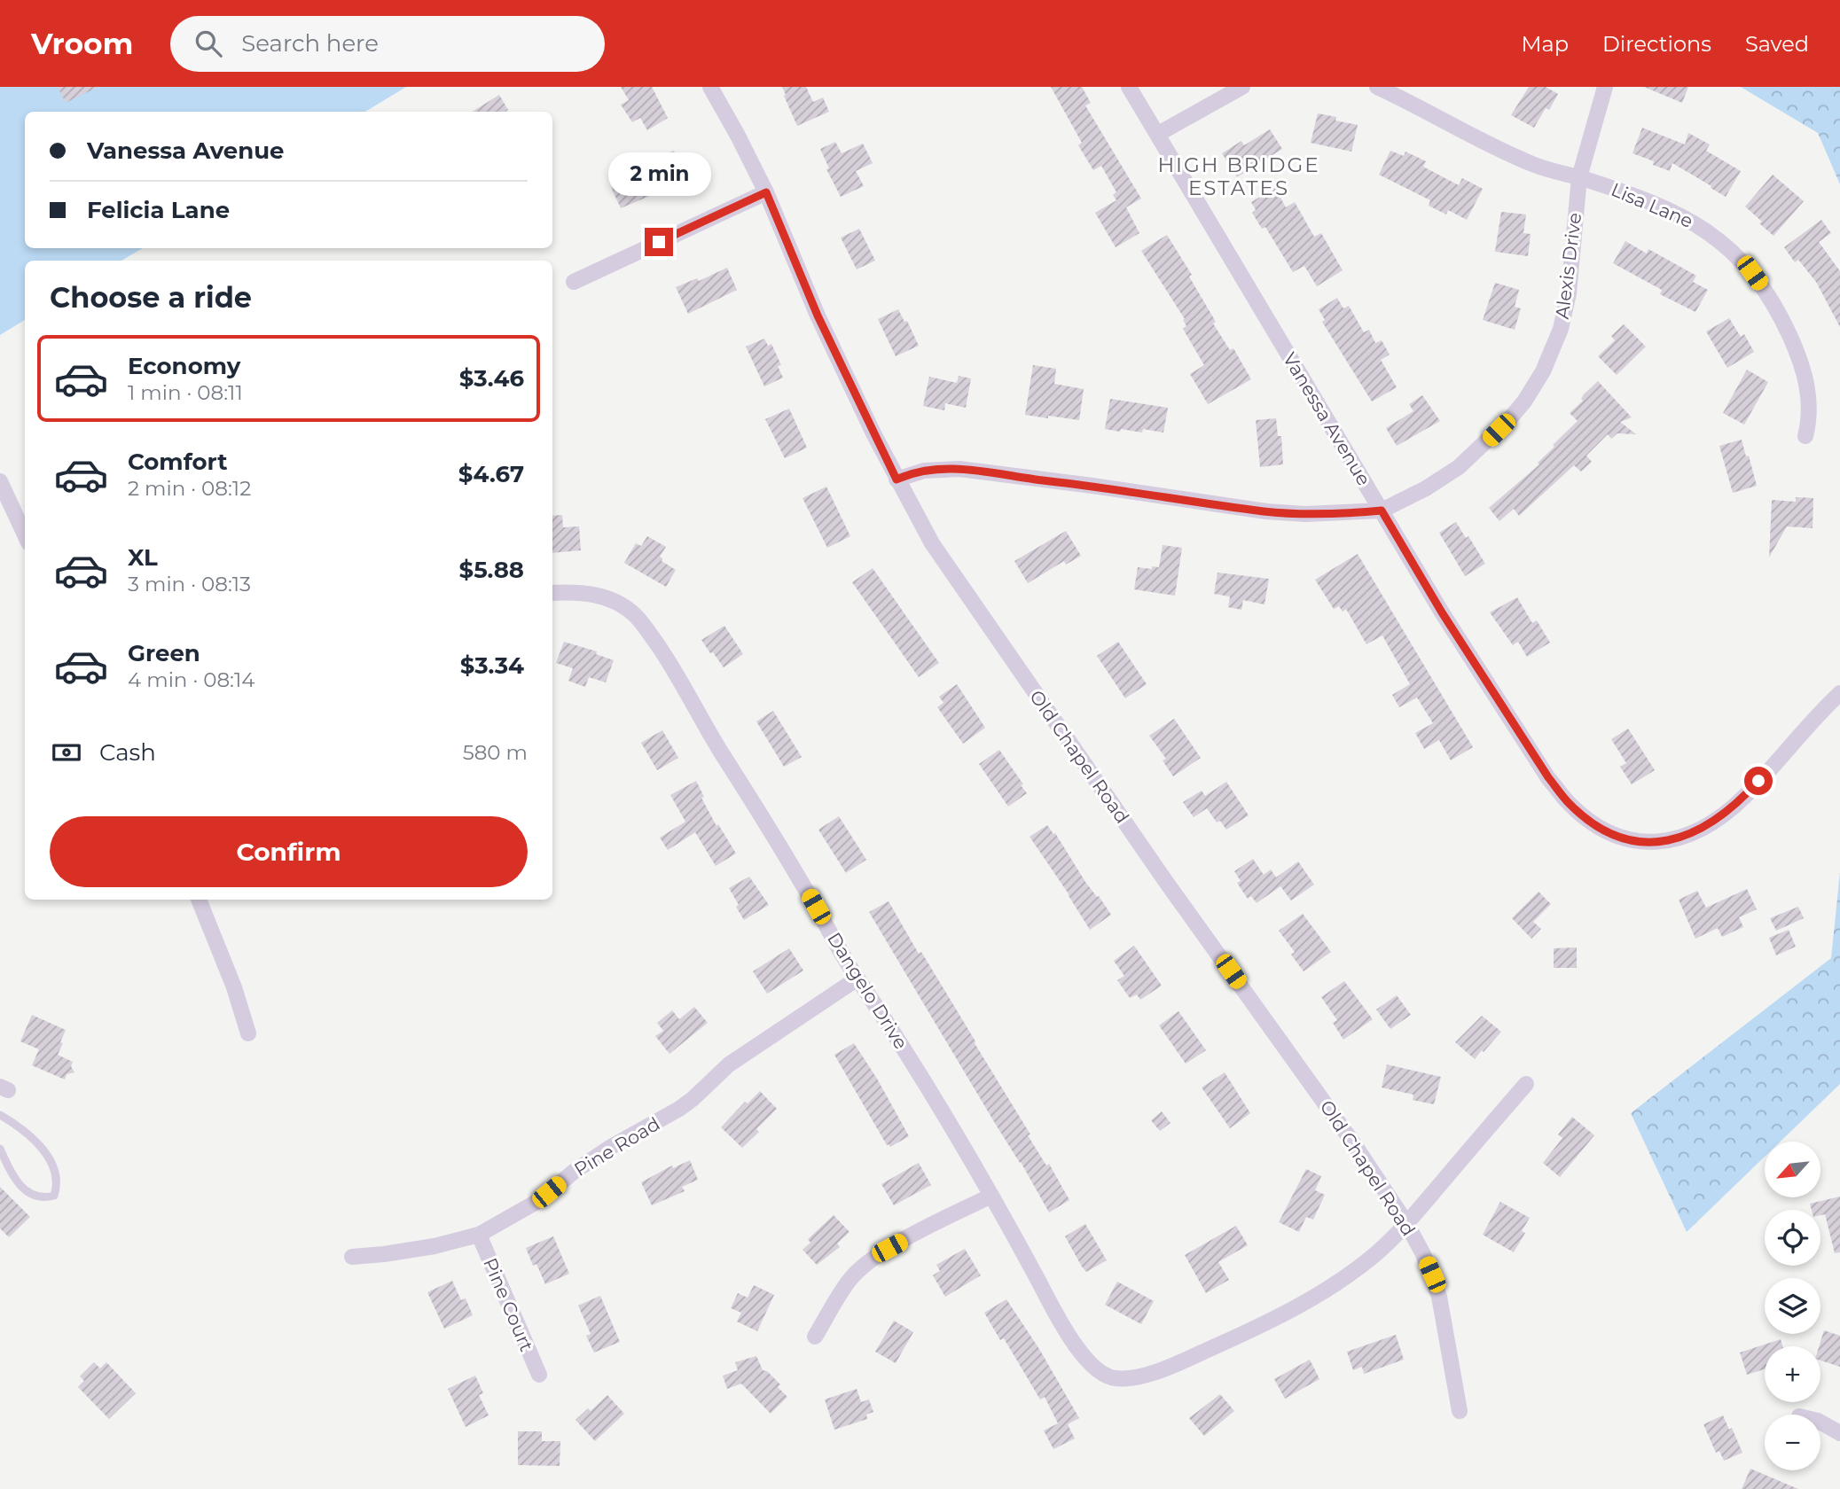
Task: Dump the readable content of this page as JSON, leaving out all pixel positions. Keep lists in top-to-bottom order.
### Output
{
  "streets": {
    "street": [
      "Lisa Lane",
      "Alexis Drive",
      "Vanessa Avenue",
      "Old Chapel Road",
      "Dangelo Drive",
      "Pine Road",
      "Pine Court"
    ]
  },
  "crossings": [
    ["Lisa Lane", "Alexis Drive"],
    ["Alexis Drive", "Vanessa Avenue"],
    ["Alexis Drive", "Old Chapel Road"],
    ["Old Chapel Road", "Dangelo Drive"],
    ["Dangelo Drive", "Pine Road"],
    ["Pine Road", "Pine Court"]
  ],
  "districts": ["HIGH BRIDGE ESTATES"],
  "north": "bottom left",
  "page": {
    "header": "Vroom",
    "search": "Search here",
    "nav": ["Map", "Directions", "Saved"],
    "banner": ["Vanessa Avenue", "Felicia Lane"],
    "bubble": "2 min",
    "heading": "Choose a ride",
    "list": [
      {
        "name": "Economy",
        "note": "1 min · 08:11",
        "value": "$3.46"
      },
      {
        "name": "Comfort",
        "note": "2 min · 08:12",
        "value": "$4.67"
      },
      {
        "name": "XL",
        "note": "3 min · 08:13",
        "value": "$5.88"
      },
      {
        "name": "Green",
        "note": "4 min · 08:14",
        "value": "$3.34"
      }
    ],
    "pay": ["Cash", "580 m"],
    "buttons": "Confirm",
    "map_buttons": ["+", "−"]
  }
}
